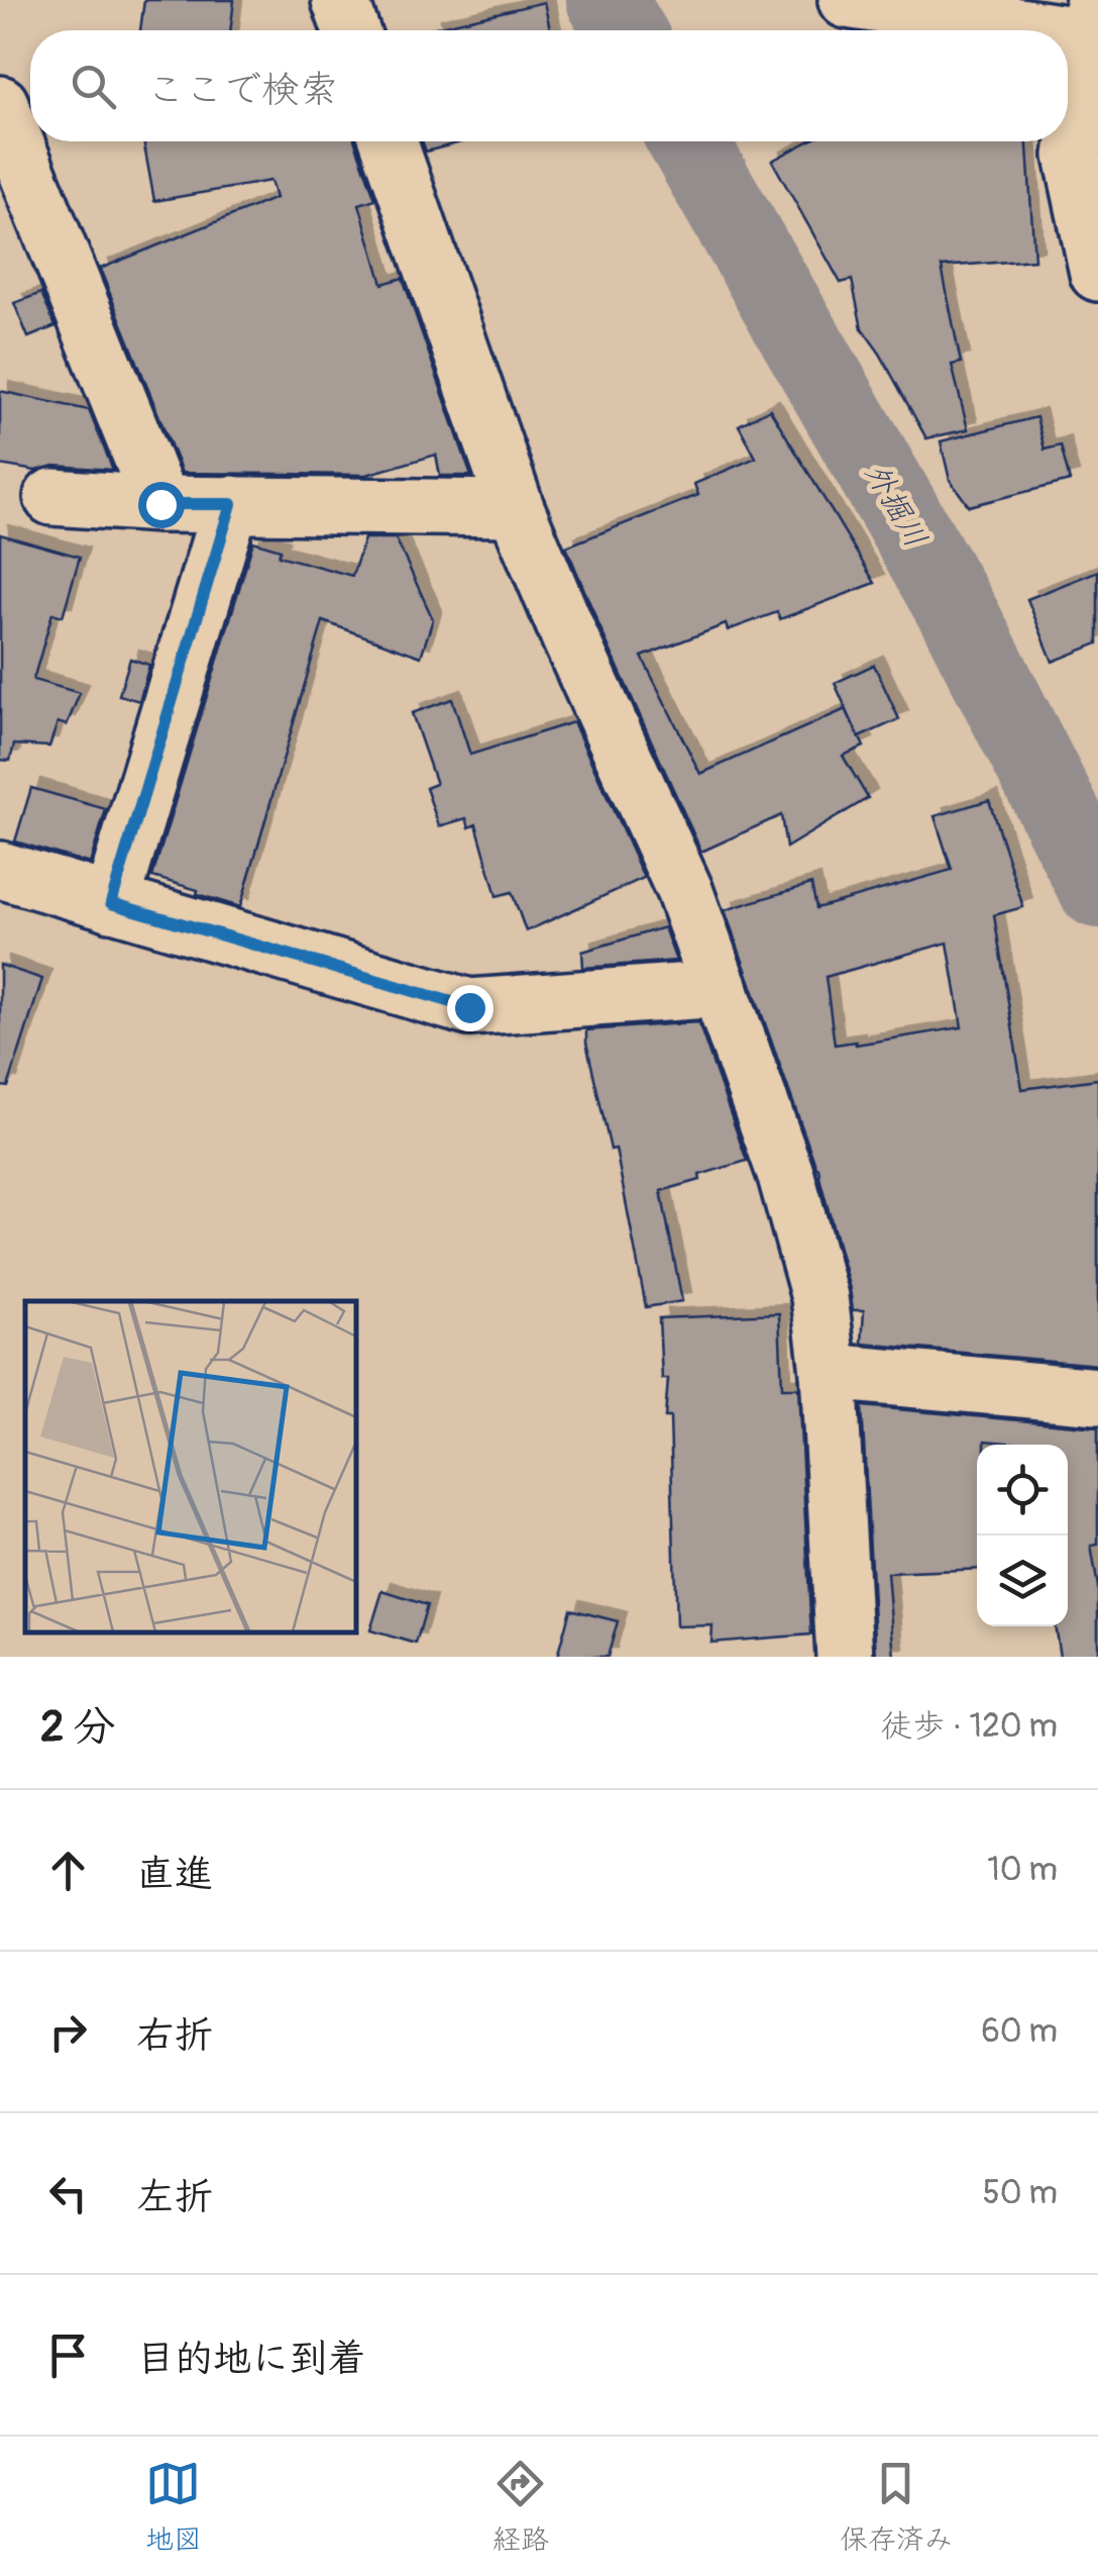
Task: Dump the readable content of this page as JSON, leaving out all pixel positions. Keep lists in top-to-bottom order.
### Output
{
  "water": ["外掘川"],
  "page": {
    "search": "ここで検索",
    "heading": ["2 分", "徒歩 · 120 m"],
    "list": [
      ["直進", "10 m"],
      ["右折", "60 m"],
      ["左折", "50 m"],
      "目的地に到着"
    ],
    "nav": ["地図", "経路", "保存済み"]
  }
}
